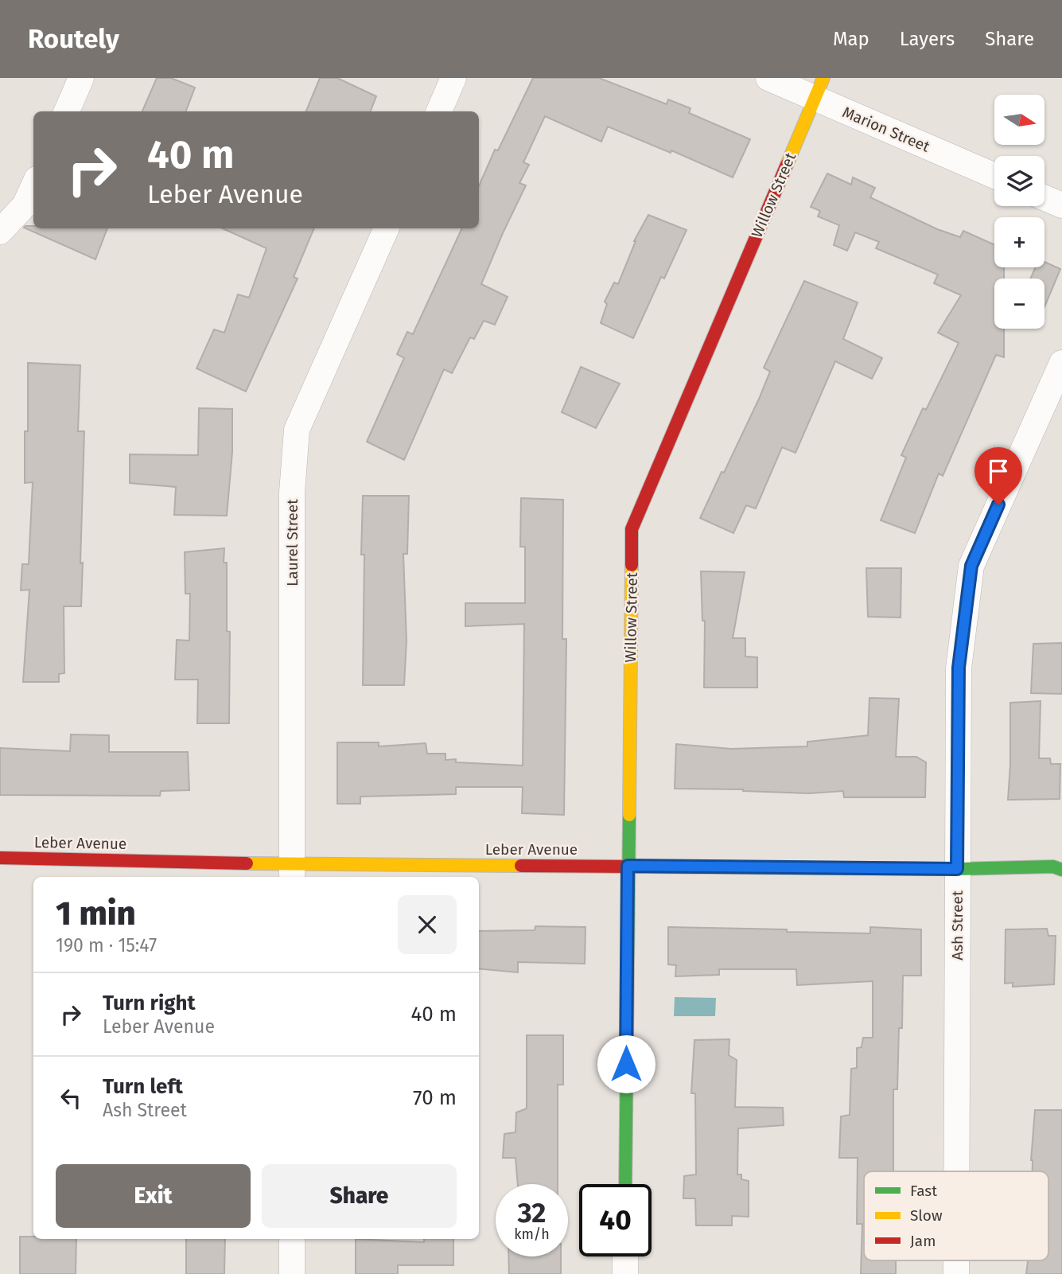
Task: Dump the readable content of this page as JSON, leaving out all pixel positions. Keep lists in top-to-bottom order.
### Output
{
  "streets": {
    "street": [
      "Marion Street",
      "Willow Street",
      "Laurel Street",
      "Leber Avenue",
      "Ash Street"
    ]
  },
  "crossings": [
    ["Marion Street", "Willow Street"],
    ["Willow Street", "Leber Avenue"],
    ["Laurel Street", "Leber Avenue"],
    ["Leber Avenue", "Ash Street"]
  ],
  "legend": ["Fast", "Slow", "Jam"],
  "north": "right",
  "page": {
    "header": "Routely",
    "nav": ["Map", "Layers", "Share"],
    "map_buttons": ["+", "−"],
    "turn": ["40 m", "Leber Avenue"],
    "heading": ["1 min", "190 m · 15:47"],
    "list": [
      {
        "name": "Turn right",
        "note": "Leber Avenue",
        "value": "40 m"
      },
      {
        "name": "Turn left",
        "note": "Ash Street",
        "value": "70 m"
      }
    ],
    "buttons": ["Exit", "Share"],
    "speed": "32 km/h",
    "limit": "40"
  }
}
